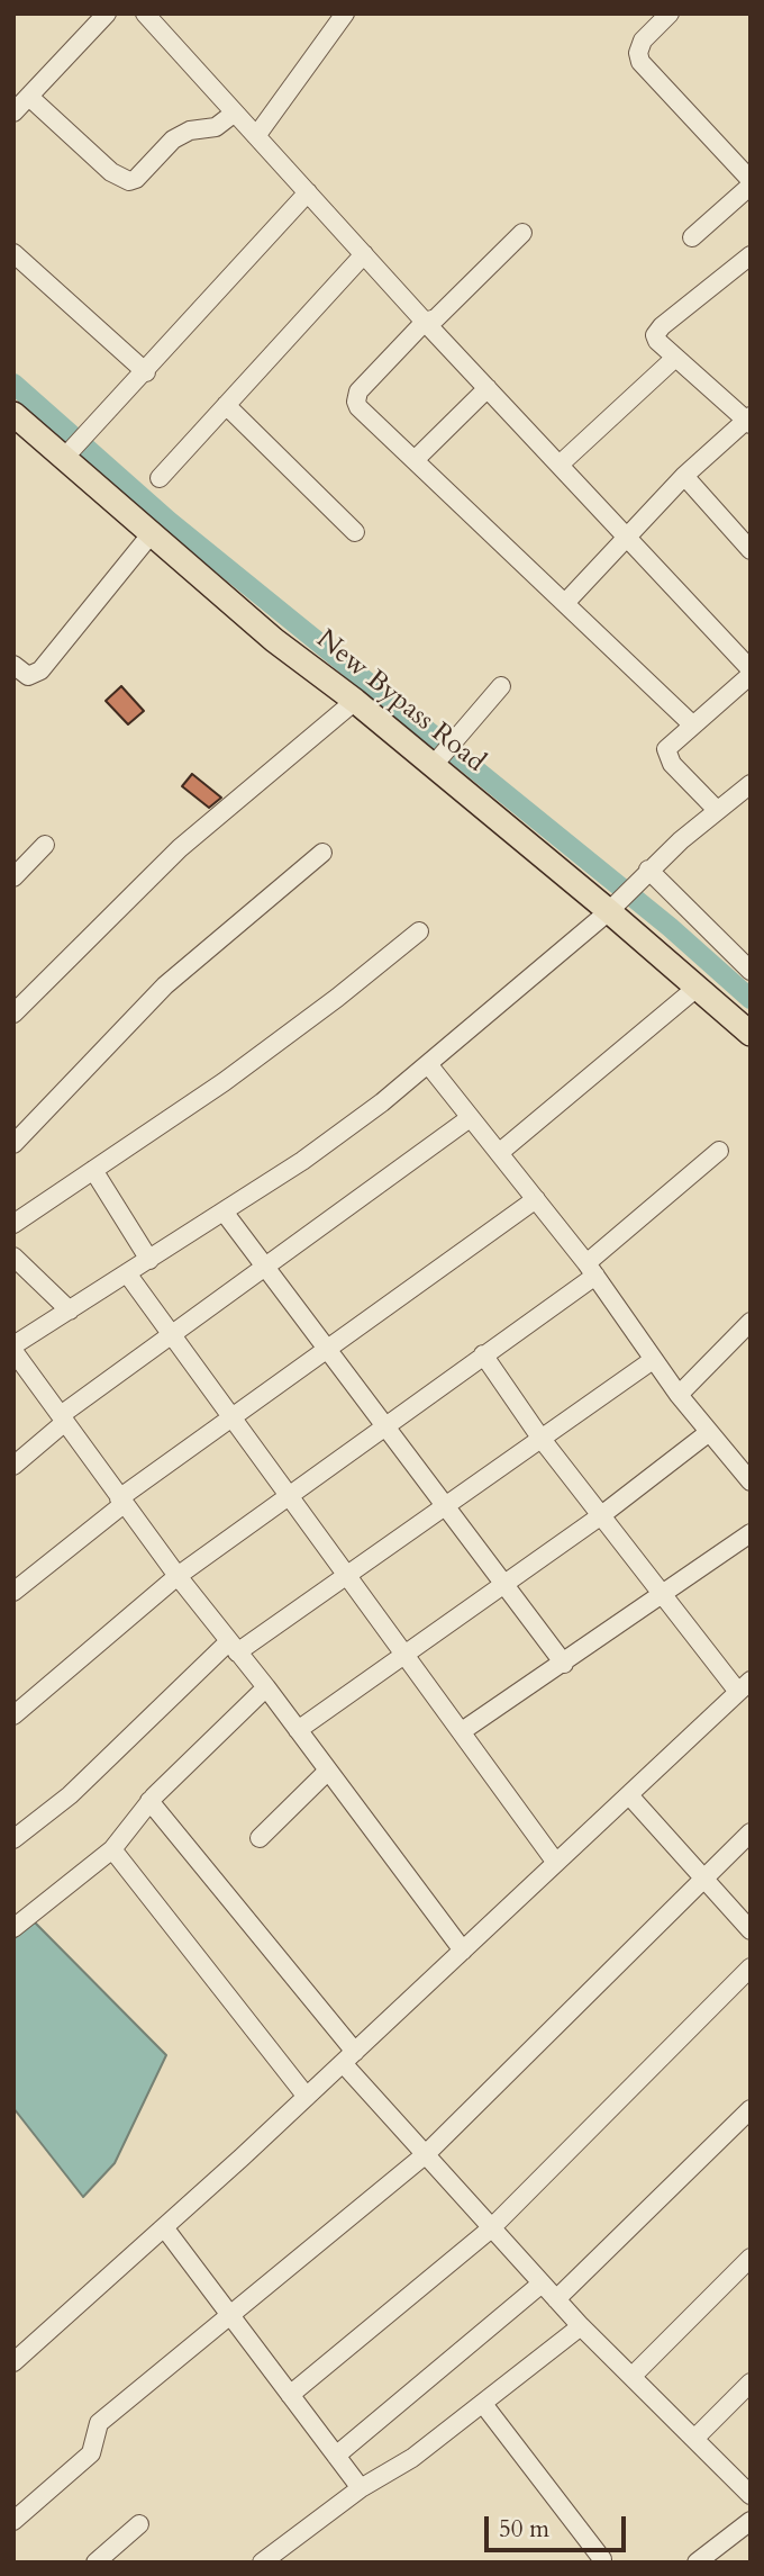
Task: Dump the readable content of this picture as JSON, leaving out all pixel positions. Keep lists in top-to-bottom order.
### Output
{
  "streets": {
    "main road": ["New Bypass Road"]
  },
  "scale_bar": "50 m"
}
